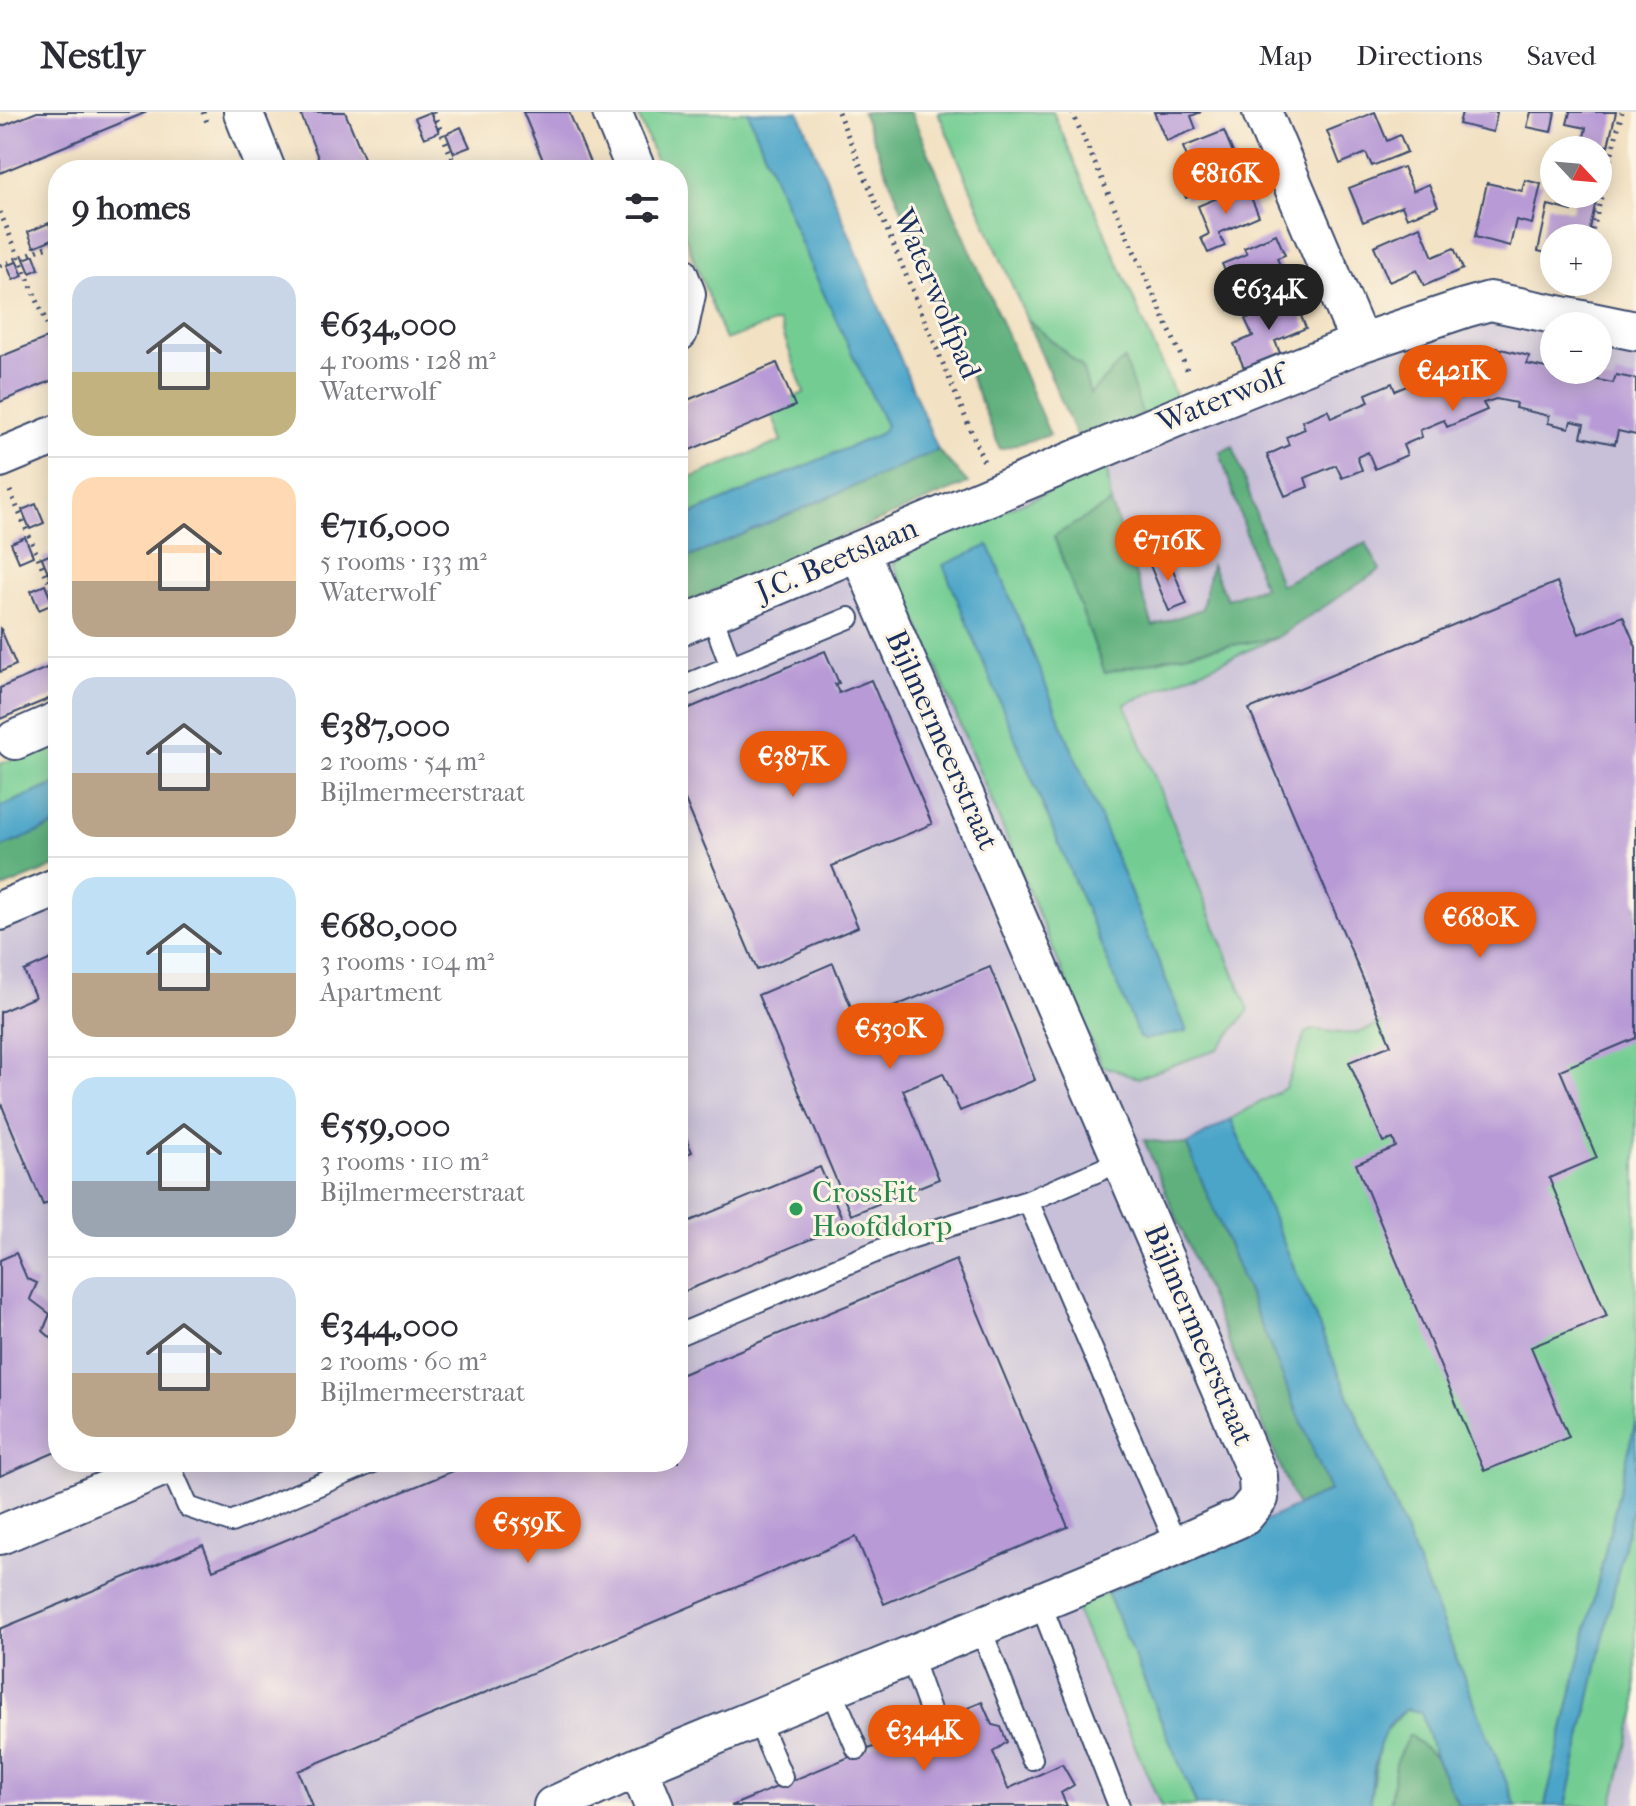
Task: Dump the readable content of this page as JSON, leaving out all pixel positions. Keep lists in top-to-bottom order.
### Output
{
  "streets": {
    "street": ["Waterwolf", "J.C. Beetslaan", "Bijlmermeerstraat"],
    "path": ["Waterwolfpad"]
  },
  "crossings": [
    ["Waterwolfpad", "Waterwolf"],
    ["Waterwolfpad", "J.C. Beetslaan"],
    ["Waterwolf", "J.C. Beetslaan"],
    ["J.C. Beetslaan", "Bijlmermeerstraat"]
  ],
  "places": ["CrossFit Hoofddorp"],
  "north": "bottom right",
  "page": {
    "header": "Nestly",
    "nav": ["Map", "Directions", "Saved"],
    "map_buttons": ["+", "−"],
    "price": [
      "€816K",
      "€634K",
      "€421K",
      "€716K",
      "€387K",
      "€680K",
      "€530K",
      "€559K",
      "€344K"
    ],
    "heading": "9 homes",
    "list": [
      {
        "name": "€634,000",
        "note": "4 rooms · 128 m² · Waterwolf"
      },
      {
        "name": "€716,000",
        "note": "5 rooms · 133 m² · Waterwolf"
      },
      {
        "name": "€387,000",
        "note": "2 rooms · 54 m² · Bijlmermeerstraat"
      },
      {
        "name": "€680,000",
        "note": "3 rooms · 104 m² · Apartment"
      },
      {
        "name": "€559,000",
        "note": "3 rooms · 110 m² · Bijlmermeerstraat"
      },
      {
        "name": "€344,000",
        "note": "2 rooms · 60 m² · Bijlmermeerstraat"
      }
    ]
  }
}
